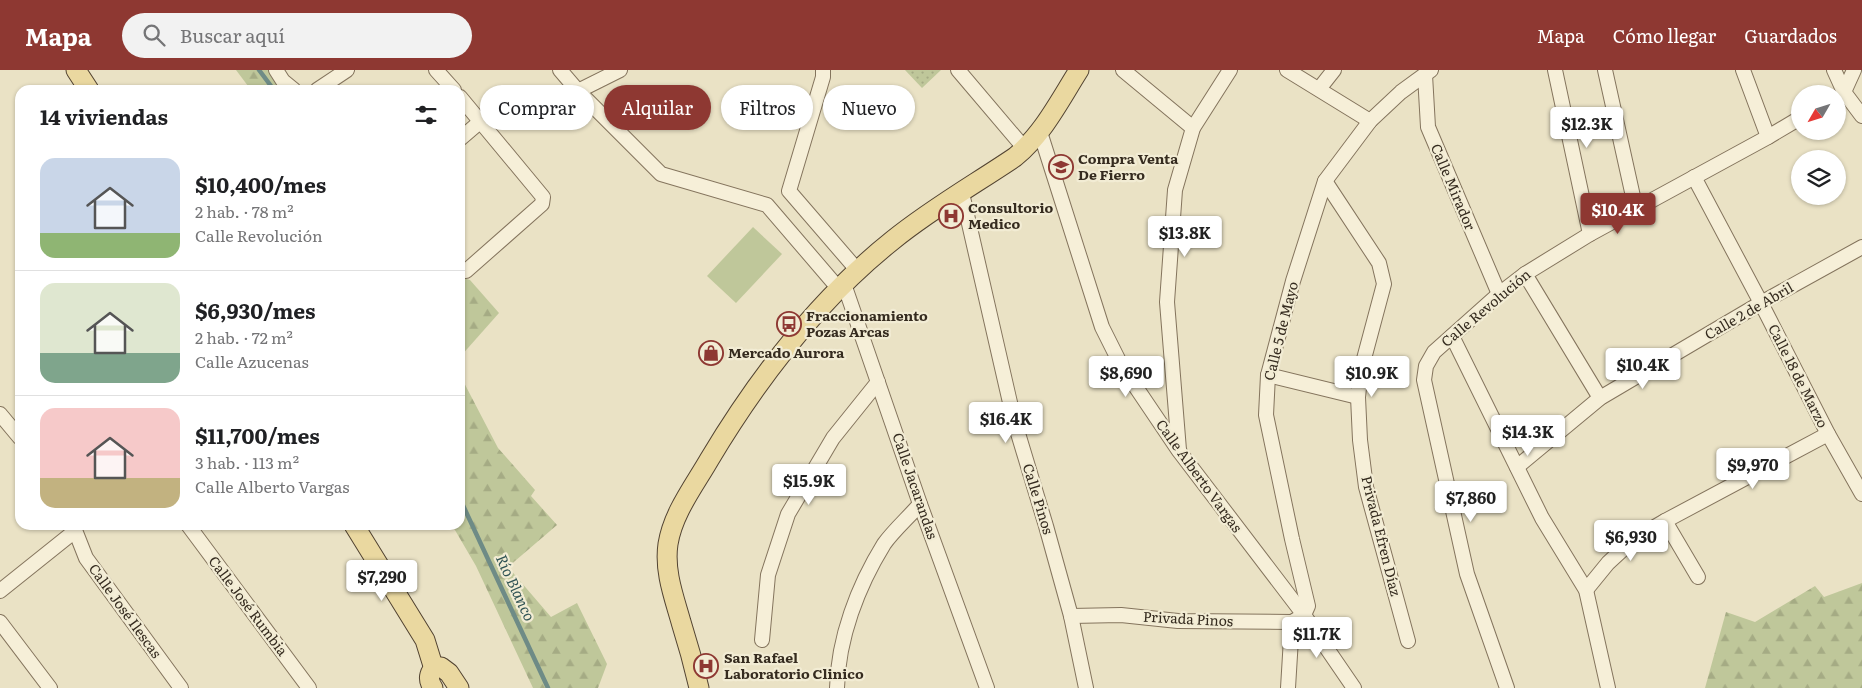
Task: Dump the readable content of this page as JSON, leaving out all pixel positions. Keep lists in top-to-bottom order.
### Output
{
  "streets": {
    "street": [
      "Calle Mirador",
      "Calle Revolución",
      "Calle 2 de Abril",
      "Calle 5 de Mayo",
      "Calle 18 de Marzo",
      "Calle Alberto Vargas",
      "Calle Jacarandas",
      "Calle Pinos",
      "Privada Efren Díaz",
      "Calle José Rumbia",
      "Calle José Ilescas",
      "Privada Pinos"
    ]
  },
  "crossings": [
    ["Calle Mirador", "Calle Revolución"],
    ["Calle Mirador", "Calle 5 de Mayo"],
    ["Calle Revolución", "Calle 18 de Marzo"],
    ["Calle 2 de Abril", "Calle 18 de Marzo"],
    ["Calle 5 de Mayo", "Calle Alberto Vargas"],
    ["Calle 5 de Mayo", "Privada Efren Díaz"],
    ["Calle Pinos", "Privada Pinos"]
  ],
  "water": ["Río Blanco"],
  "places": {
    "school or university": ["Compra Venta De Fierro"],
    "hospital": ["Consultorio Medico", "San Rafael Laboratorio Clinico"],
    "bus stop": ["Fraccionamiento Pozas Arcas"],
    "shop": ["Mercado Aurora"]
  },
  "north": "bottom left",
  "page": {
    "header": "Mapa",
    "search": "Buscar aquí",
    "nav": ["Mapa", "Cómo llegar", "Guardados"],
    "chip": [
      "Comprar",
      "Alquilar",
      "Filtros",
      "Nuevo"
    ],
    "heading": "14 viviendas",
    "price": [
      "$12.3K",
      "$10.4K",
      "$13.8K",
      "$10.4K",
      "$8,690",
      "$10.9K",
      "$16.4K",
      "$14.3K",
      "$9,970",
      "$15.9K",
      "$7,860",
      "$6,930",
      "$7,290",
      "$11.7K"
    ],
    "list": [
      {
        "name": "$10,400/mes",
        "note": "2 hab. · 78 m² · Calle Revolución"
      },
      {
        "name": "$6,930/mes",
        "note": "2 hab. · 72 m² · Calle Azucenas"
      },
      {
        "name": "$11,700/mes",
        "note": "3 hab. · 113 m² · Calle Alberto Vargas"
      }
    ]
  }
}
